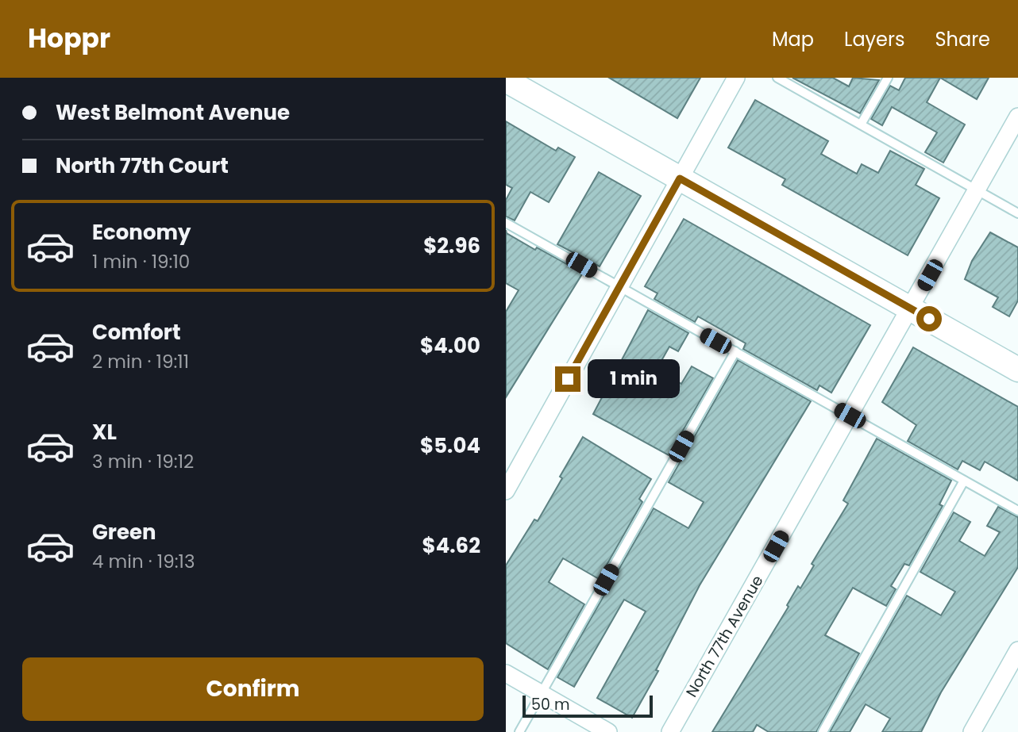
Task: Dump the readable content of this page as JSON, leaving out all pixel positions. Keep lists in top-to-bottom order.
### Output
{
  "streets": {
    "street": ["North 77th Avenue"]
  },
  "scale_bar": "50 m",
  "page": {
    "header": "Hoppr",
    "nav": ["Map", "Layers", "Share"],
    "banner": ["West Belmont Avenue", "North 77th Court"],
    "list": [
      {
        "name": "Economy",
        "note": "1 min · 19:10",
        "value": "$2.96"
      },
      {
        "name": "Comfort",
        "note": "2 min · 19:11",
        "value": "$4.00"
      },
      {
        "name": "XL",
        "note": "3 min · 19:12",
        "value": "$5.04"
      },
      {
        "name": "Green",
        "note": "4 min · 19:13",
        "value": "$4.62"
      }
    ],
    "bubble": "1 min",
    "buttons": "Confirm",
    "scale": "50 m"
  }
}
